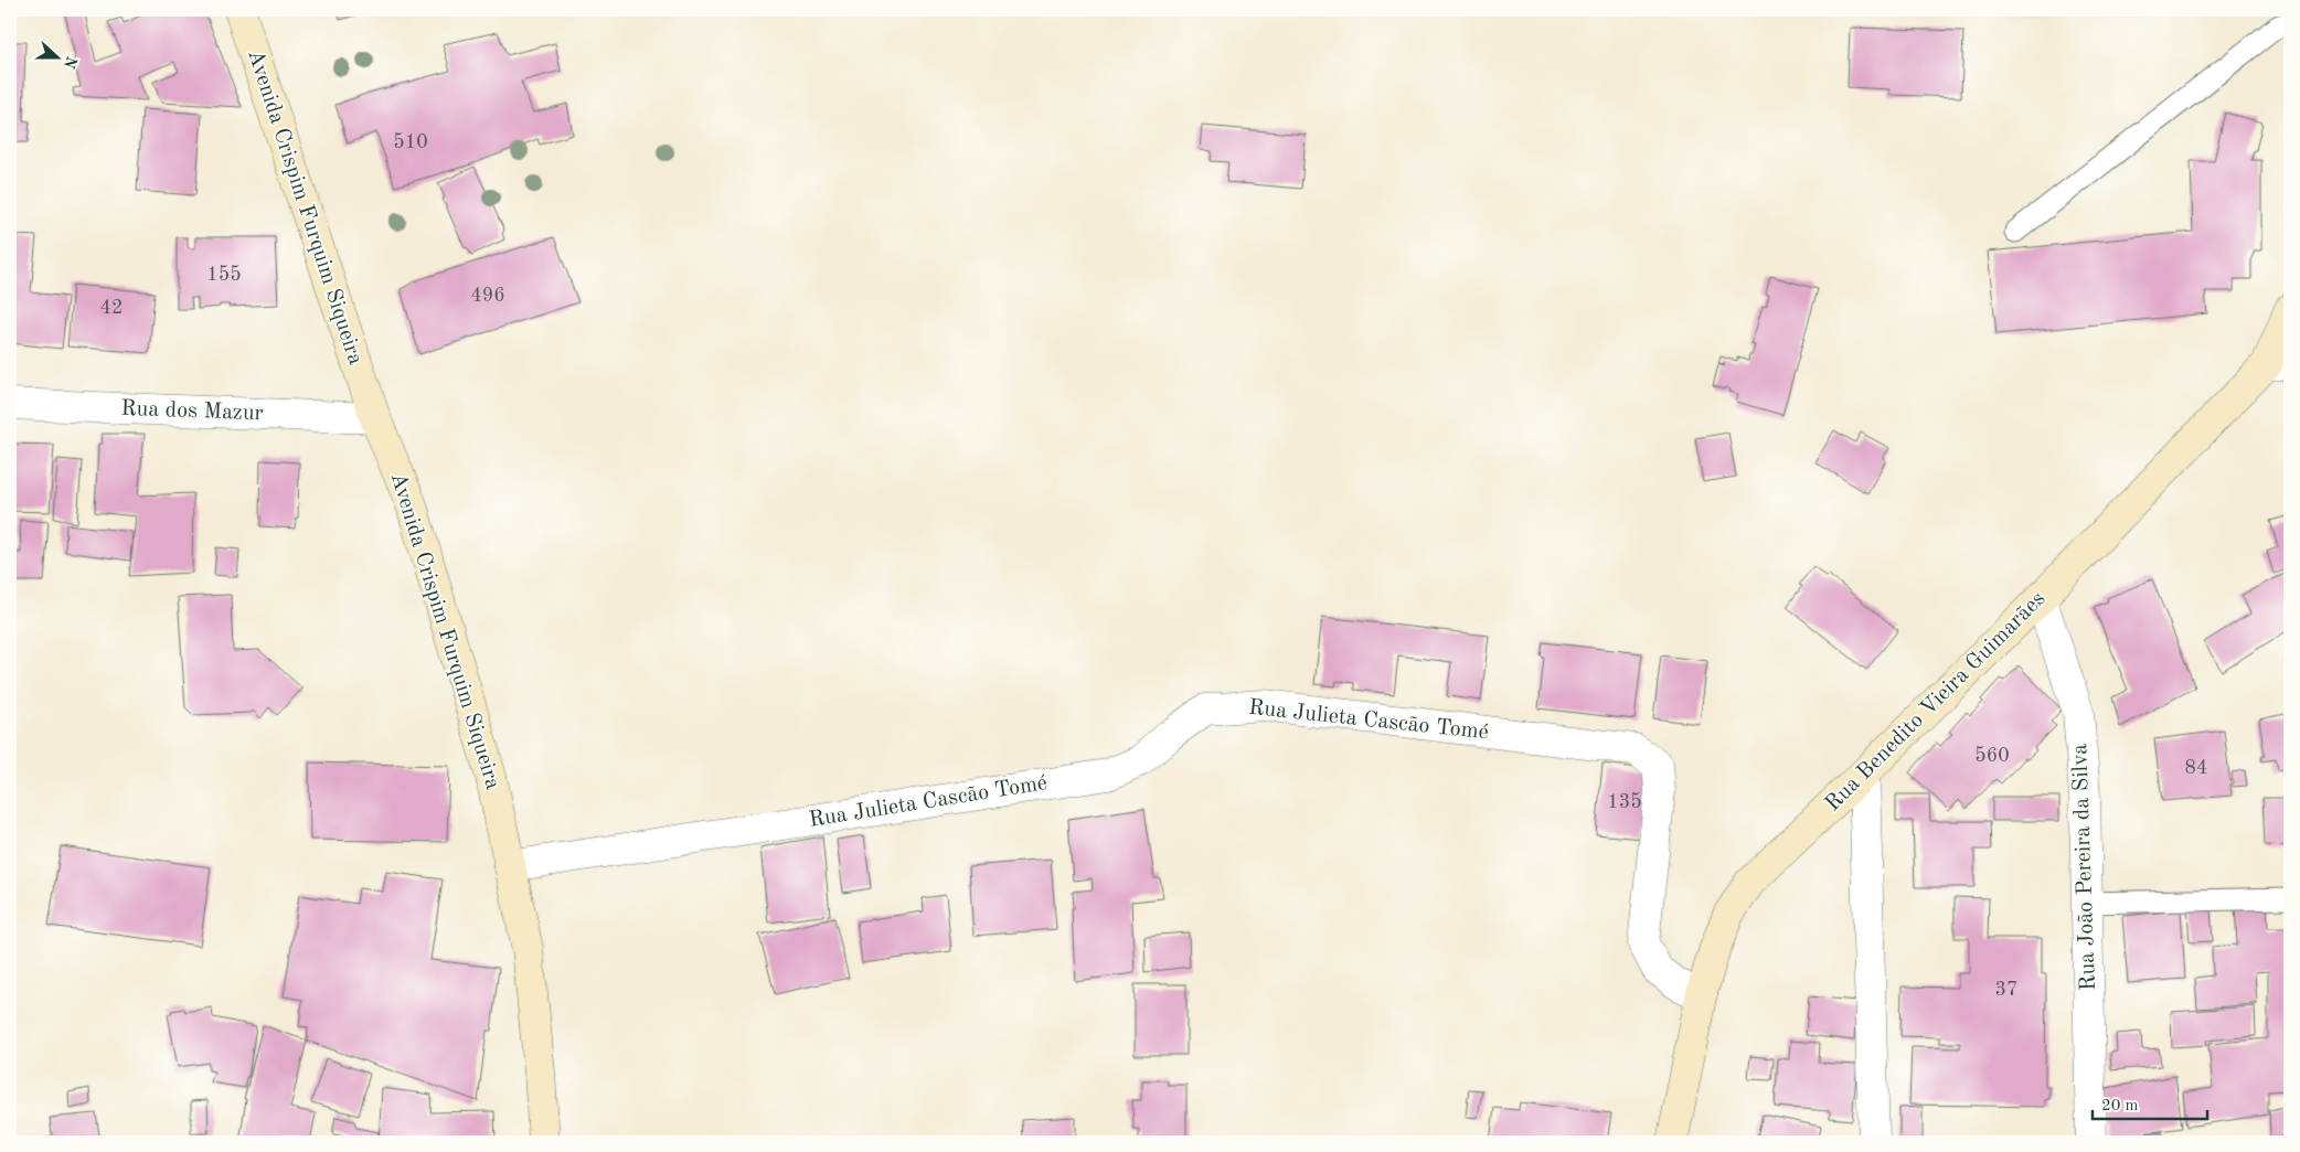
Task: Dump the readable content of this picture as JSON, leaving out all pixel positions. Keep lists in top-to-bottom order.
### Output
{
  "streets": {
    "main road": ["Avenida Crispim Furquim Siqueira", "Rua Benedito Vieira Guimarães"],
    "street": ["Rua dos Mazur", "Rua Julieta Cascão Tomé", "Rua João Pereira da Silva"]
  },
  "crossings": [
    ["Avenida Crispim Furquim Siqueira", "Rua dos Mazur"],
    ["Avenida Crispim Furquim Siqueira", "Rua Julieta Cascão Tomé"],
    ["Rua Benedito Vieira Guimarães", "Rua Julieta Cascão Tomé"],
    ["Rua Benedito Vieira Guimarães", "Rua João Pereira da Silva"]
  ],
  "house_numbers": [
    "510",
    "155",
    "496",
    "42",
    "560",
    "84",
    "135",
    "37"
  ],
  "scale_bar": "20 m",
  "north": "right"
}
